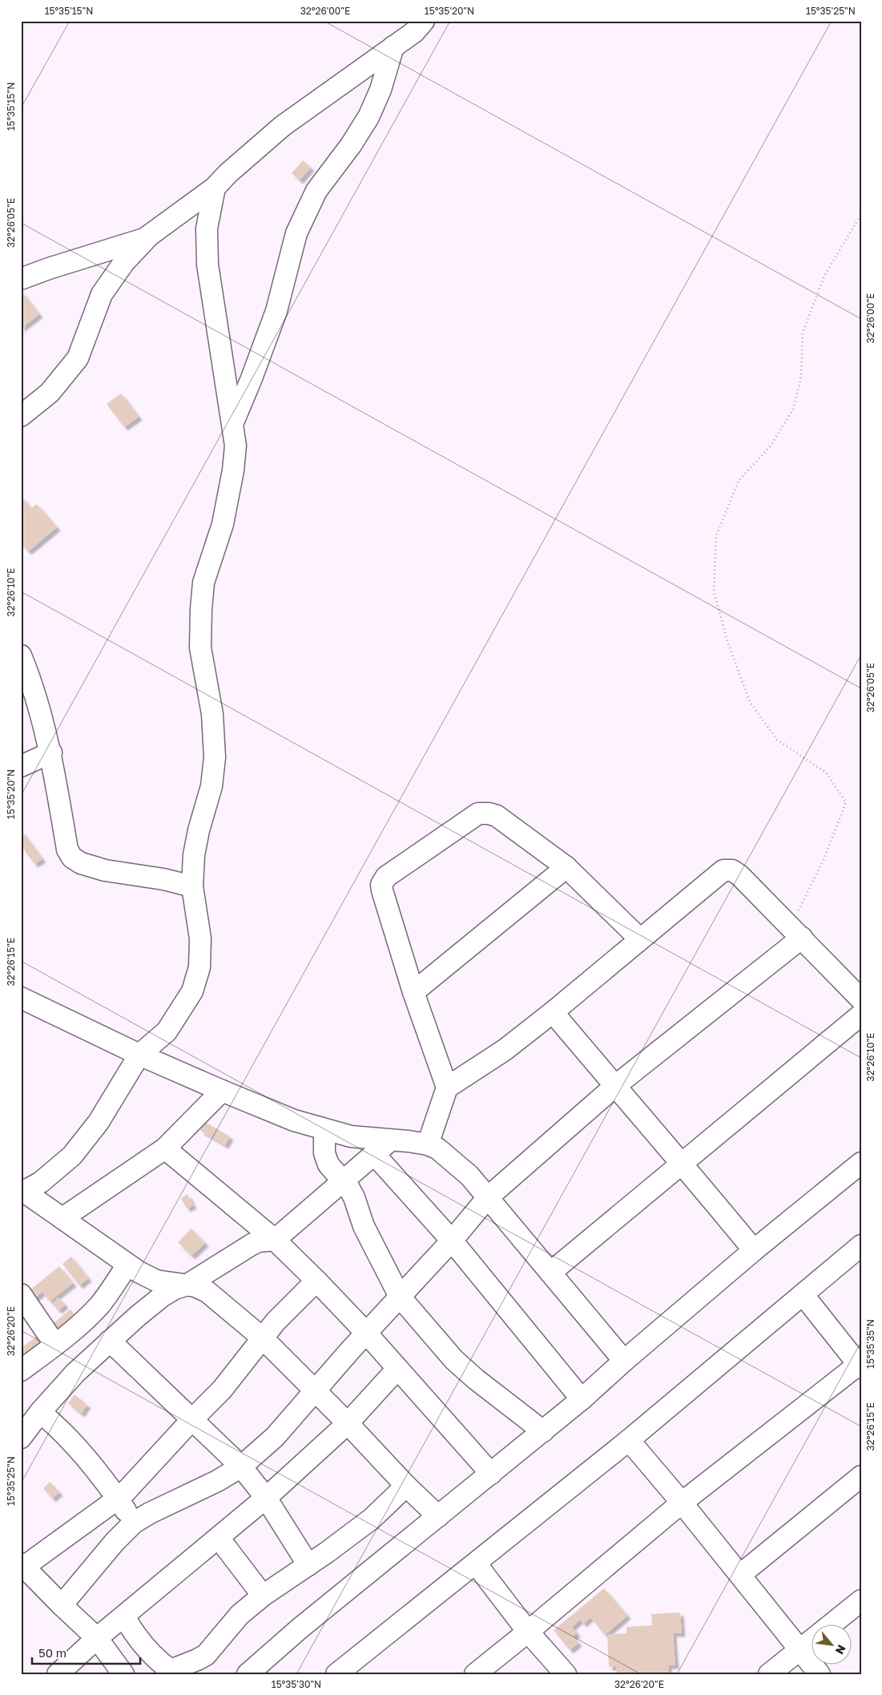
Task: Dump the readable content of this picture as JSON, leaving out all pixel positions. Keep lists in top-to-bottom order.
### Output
{
  "scale_bar": "50 m",
  "north": "bottom right",
  "coordinates": [
    "15°35'15\"N",
    "32°26'00\"E",
    "15°35'20\"N",
    "15°35'25\"N",
    "32°26'05\"E",
    "32°26'10\"E",
    "32°26'15\"E",
    "32°26'20\"E",
    "15°35'35\"N",
    "15°35'30\"N"
  ]
}
